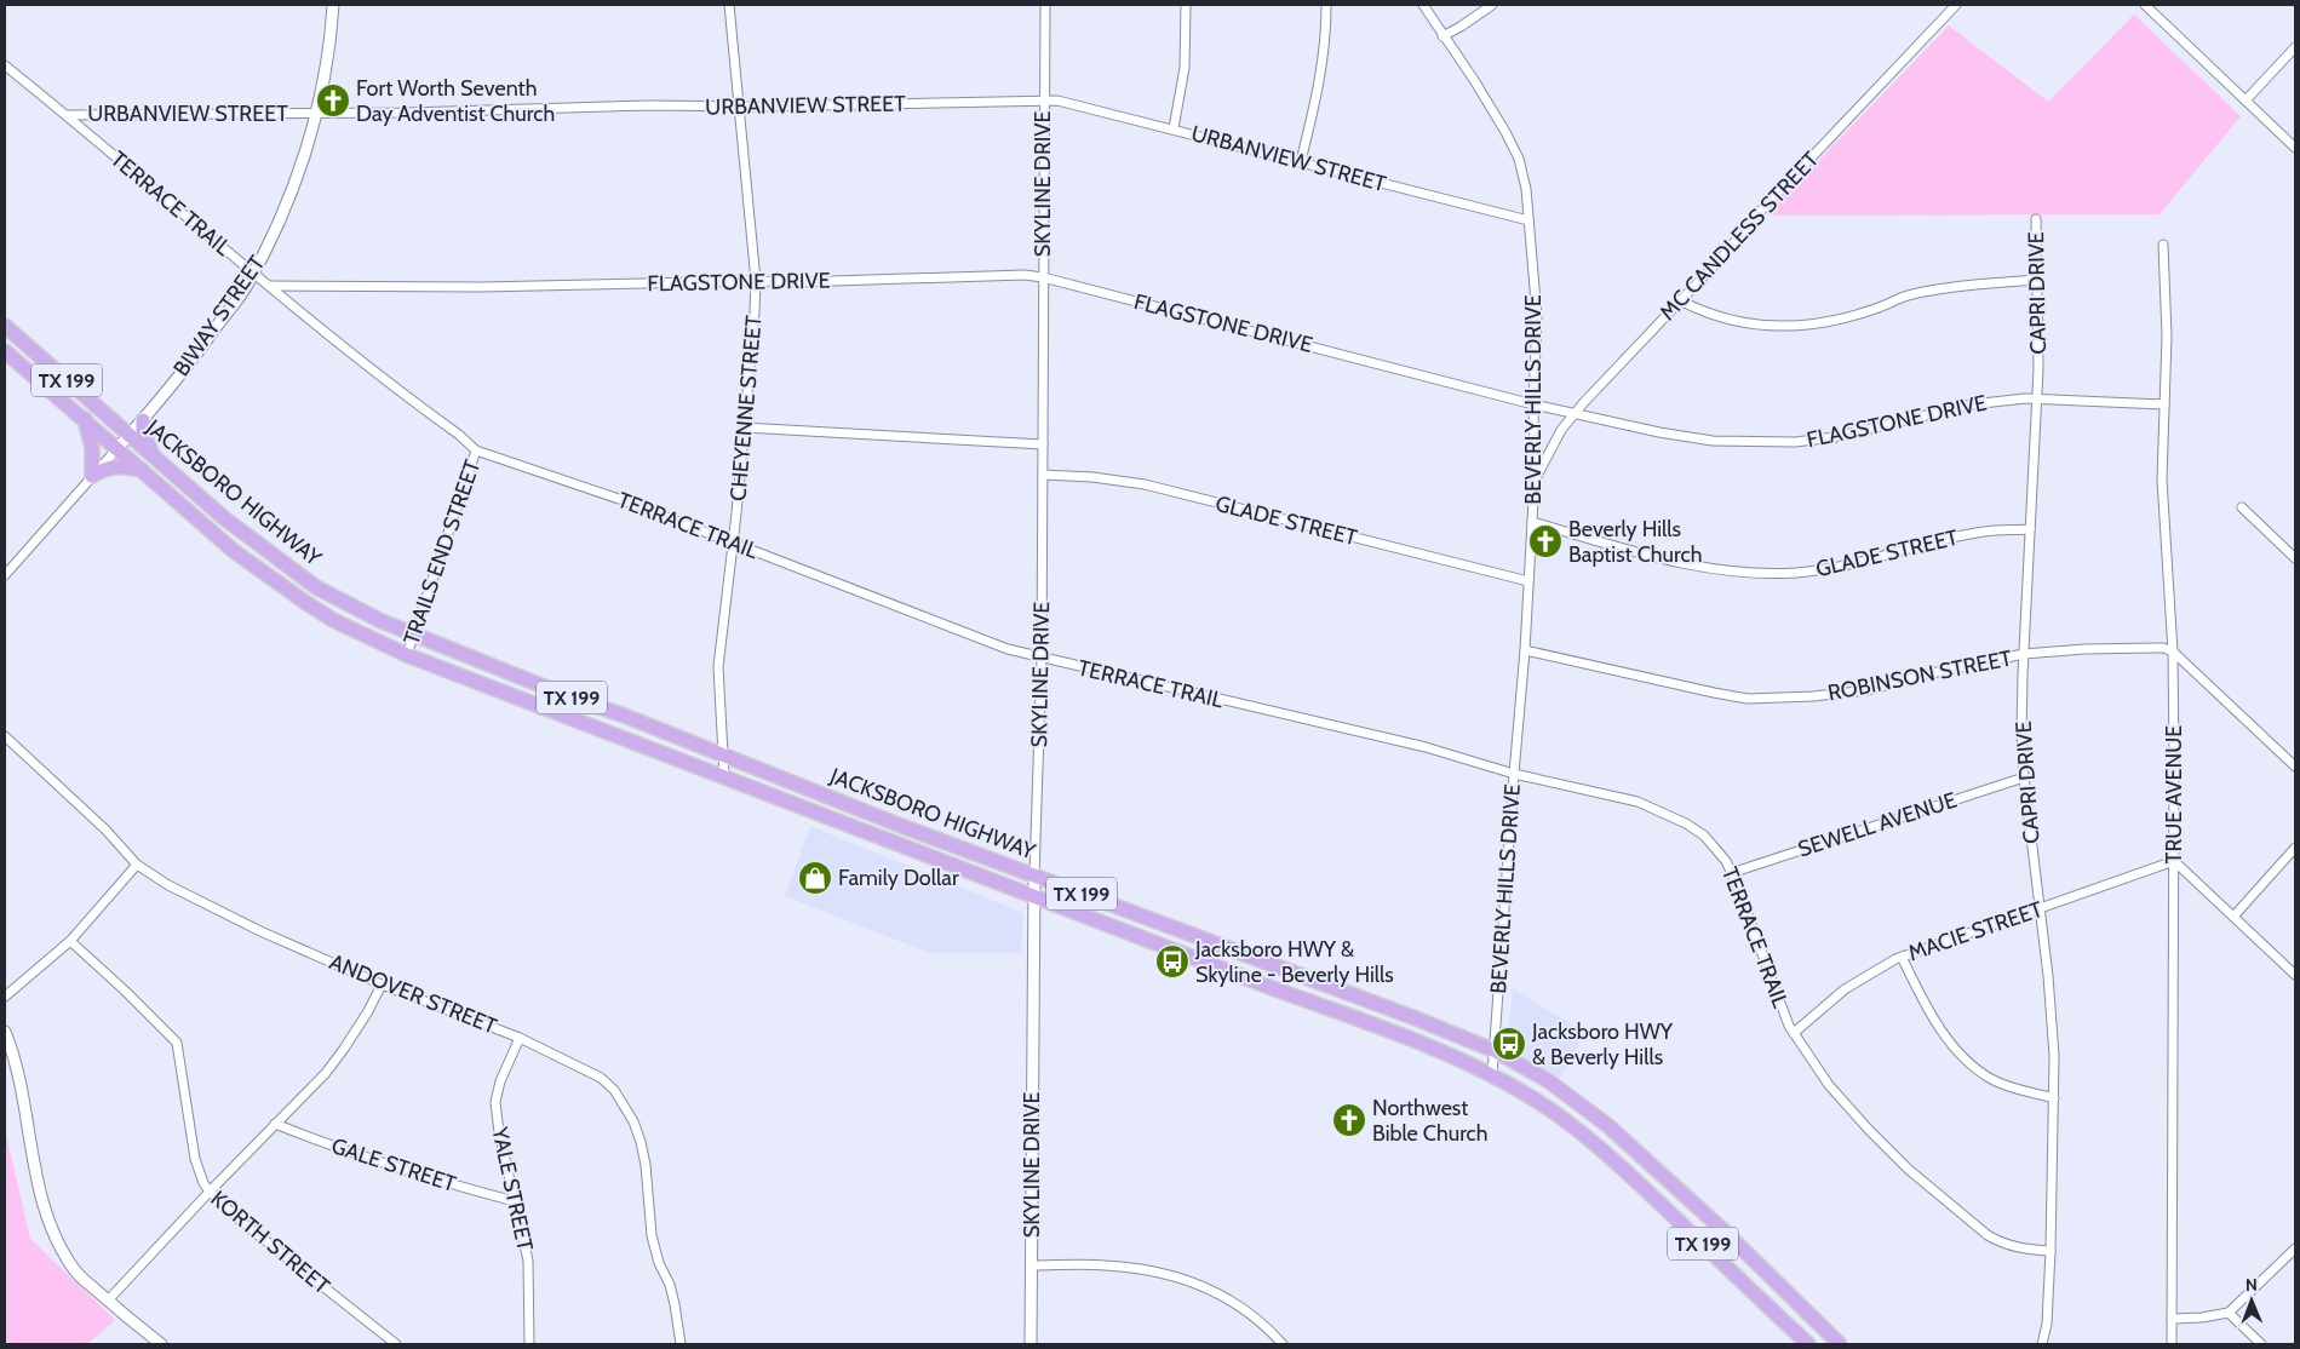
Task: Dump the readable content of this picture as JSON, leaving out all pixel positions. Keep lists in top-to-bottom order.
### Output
{
  "streets": {
    "main road": ["TX 199", "JACKSBORO HIGHWAY"],
    "street": [
      "URBANVIEW STREET",
      "SKYLINE DRIVE",
      "TERRACE TRAIL",
      "MC CANDLESS STREET",
      "FLAGSTONE DRIVE",
      "CAPRI DRIVE",
      "BIWAY STREET",
      "BEVERLY HILLS DRIVE",
      "CHEYENNE STREET",
      "GLADE STREET",
      "TRAILS END STREET",
      "ROBINSON STREET",
      "TRUE AVENUE",
      "SEWELL AVENUE",
      "MACIE STREET",
      "ANDOVER STREET",
      "GALE STREET",
      "YALE STREET",
      "KORTH STREET"
    ]
  },
  "crossings": [
    ["URBANVIEW STREET", "SKYLINE DRIVE"],
    ["URBANVIEW STREET", "TERRACE TRAIL"],
    ["URBANVIEW STREET", "BIWAY STREET"],
    ["URBANVIEW STREET", "BEVERLY HILLS DRIVE"],
    ["URBANVIEW STREET", "CHEYENNE STREET"],
    ["SKYLINE DRIVE", "TERRACE TRAIL"],
    ["SKYLINE DRIVE", "FLAGSTONE DRIVE"],
    ["SKYLINE DRIVE", "JACKSBORO HIGHWAY"],
    ["SKYLINE DRIVE", "GLADE STREET"],
    ["TERRACE TRAIL", "FLAGSTONE DRIVE"],
    ["TERRACE TRAIL", "CAPRI DRIVE"],
    ["TERRACE TRAIL", "BIWAY STREET"],
    ["TERRACE TRAIL", "BEVERLY HILLS DRIVE"],
    ["TERRACE TRAIL", "CHEYENNE STREET"],
    ["TERRACE TRAIL", "TRAILS END STREET"],
    ["TERRACE TRAIL", "SEWELL AVENUE"],
    ["TERRACE TRAIL", "MACIE STREET"],
    ["MC CANDLESS STREET", "FLAGSTONE DRIVE"],
    ["MC CANDLESS STREET", "BEVERLY HILLS DRIVE"],
    ["FLAGSTONE DRIVE", "CAPRI DRIVE"],
    ["FLAGSTONE DRIVE", "BEVERLY HILLS DRIVE"],
    ["FLAGSTONE DRIVE", "CHEYENNE STREET"],
    ["FLAGSTONE DRIVE", "TRUE AVENUE"],
    ["CAPRI DRIVE", "GLADE STREET"],
    ["CAPRI DRIVE", "ROBINSON STREET"],
    ["CAPRI DRIVE", "SEWELL AVENUE"],
    ["CAPRI DRIVE", "MACIE STREET"],
    ["BIWAY STREET", "JACKSBORO HIGHWAY"],
    ["BEVERLY HILLS DRIVE", "JACKSBORO HIGHWAY"],
    ["BEVERLY HILLS DRIVE", "GLADE STREET"],
    ["BEVERLY HILLS DRIVE", "ROBINSON STREET"],
    ["CHEYENNE STREET", "JACKSBORO HIGHWAY"],
    ["JACKSBORO HIGHWAY", "TRAILS END STREET"],
    ["ROBINSON STREET", "TRUE AVENUE"],
    ["TRUE AVENUE", "MACIE STREET"],
    ["ANDOVER STREET", "YALE STREET"],
    ["GALE STREET", "YALE STREET"]
  ],
  "places": {
    "church": ["Fort Worth Seventh Day Adventist Church", "Beverly Hills Baptist Church", "Northwest Bible Church"],
    "shop": ["Family Dollar"],
    "bus stop": ["Jacksboro HWY & Skyline - Beverly Hills", "Jacksboro HWY & Beverly Hills"]
  },
  "north": "top"
}
